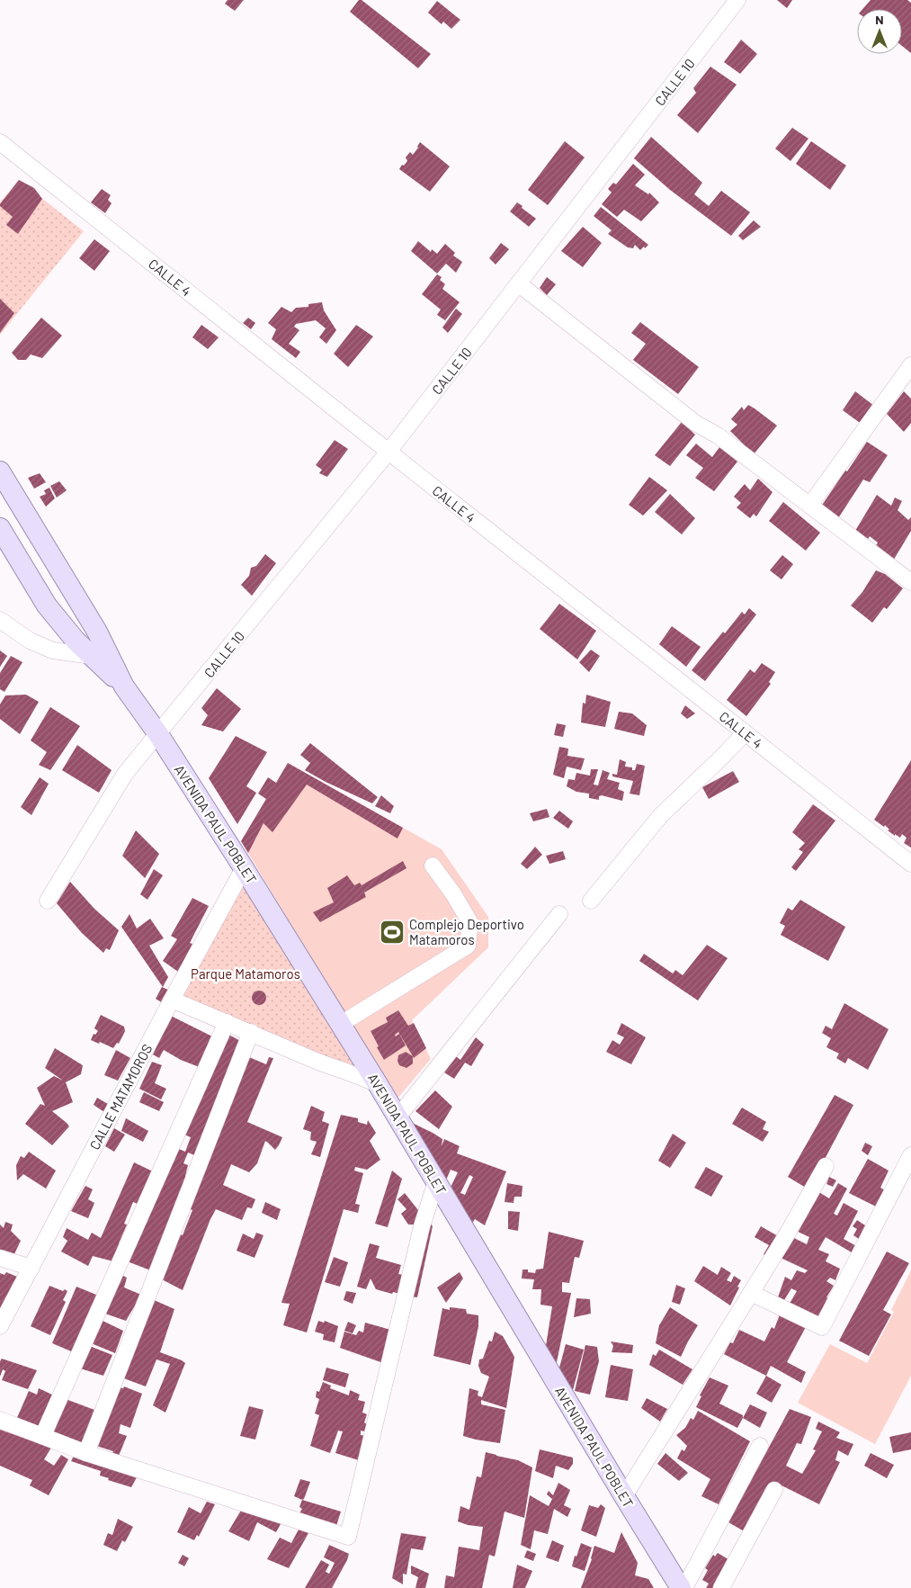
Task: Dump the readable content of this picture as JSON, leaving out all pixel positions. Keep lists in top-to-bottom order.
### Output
{
  "streets": {
    "main road": ["AVENIDA PAUL POBLET"],
    "street": ["CALLE 10", "CALLE 4", "CALLE MATAMOROS"]
  },
  "crossings": [
    ["CALLE 10", "CALLE 4"],
    ["CALLE 10", "AVENIDA PAUL POBLET"],
    ["AVENIDA PAUL POBLET", "CALLE MATAMOROS"]
  ],
  "parks": ["Parque Matamoros"],
  "places": {
    "sports": ["Complejo Deportivo Matamoros"]
  },
  "north": "top"
}
